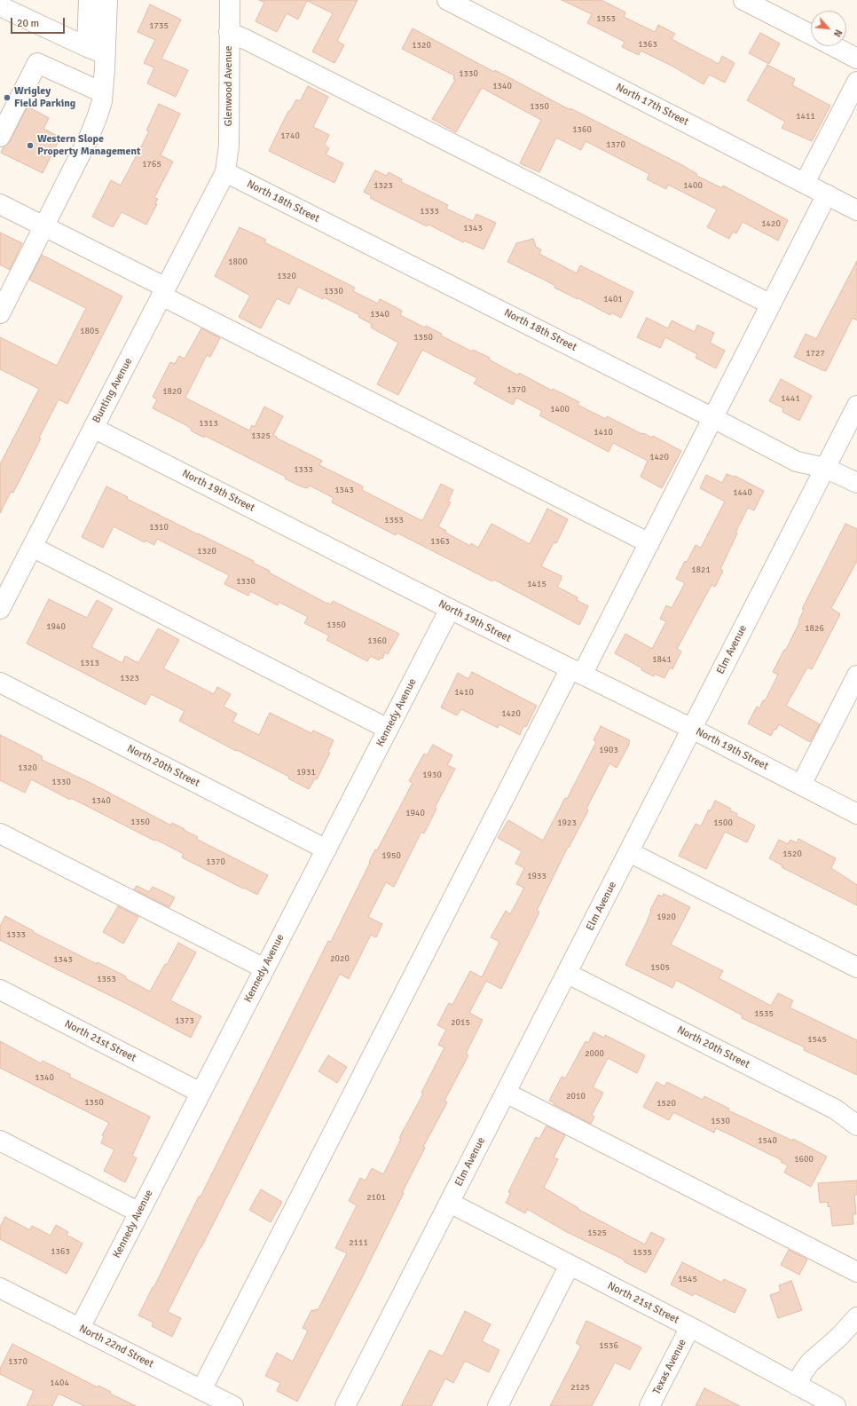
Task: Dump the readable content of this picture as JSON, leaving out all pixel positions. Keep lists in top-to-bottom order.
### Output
{
  "streets": {
    "street": [
      "Glenwood Avenue",
      "North 17th Street",
      "North 18th Street",
      "Bunting Avenue",
      "North 19th Street",
      "Elm Avenue",
      "Kennedy Avenue",
      "North 20th Street",
      "North 21st Street",
      "North 22nd Street",
      "Texas Avenue"
    ]
  },
  "crossings": [
    ["Glenwood Avenue", "North 18th Street"],
    ["Glenwood Avenue", "Bunting Avenue"],
    ["North 18th Street", "Bunting Avenue"],
    ["North 18th Street", "Elm Avenue"],
    ["Bunting Avenue", "North 19th Street"],
    ["North 19th Street", "Elm Avenue"],
    ["North 19th Street", "Kennedy Avenue"],
    ["Elm Avenue", "North 20th Street"],
    ["Elm Avenue", "North 21st Street"],
    ["Kennedy Avenue", "North 20th Street"],
    ["Kennedy Avenue", "North 21st Street"],
    ["Kennedy Avenue", "North 22nd Street"],
    ["North 21st Street", "Texas Avenue"]
  ],
  "places": ["Wrigley Field Parking", "Western Slope Property Management"],
  "house_numbers": [
    "1353",
    "1735",
    "1363",
    "1320",
    "1330",
    "1340",
    "1350",
    "1411",
    "1360",
    "1740",
    "1370",
    "1765",
    "1323",
    "1400",
    "1333",
    "1420",
    "1343",
    "1800",
    "1320",
    "1330",
    "1401",
    "1340",
    "1805",
    "1350",
    "1727",
    "1370",
    "1820",
    "1441",
    "1400",
    "1313",
    "1410",
    "1325",
    "1420",
    "1333",
    "1343",
    "1440",
    "1353",
    "1310",
    "1363",
    "1320",
    "1821",
    "1330",
    "1415",
    "1350",
    "1940",
    "1826",
    "1360",
    "1841",
    "1313",
    "1323",
    "1410",
    "1420",
    "1903",
    "1320",
    "1931",
    "1930",
    "1330",
    "1340",
    "1940",
    "1350",
    "1923",
    "1500",
    "1520",
    "1950",
    "1370",
    "1933",
    "1920",
    "1333",
    "2020",
    "1343",
    "1505",
    "1353",
    "1535",
    "1373",
    "2015",
    "1545",
    "2000",
    "1340",
    "2010",
    "1350",
    "1520",
    "1530",
    "1540",
    "1600",
    "2101",
    "1525",
    "2111",
    "1363",
    "1535",
    "1545",
    "1536",
    "1370",
    "1404",
    "2125"
  ],
  "scale_bar": "20 m",
  "north": "bottom right"
}
